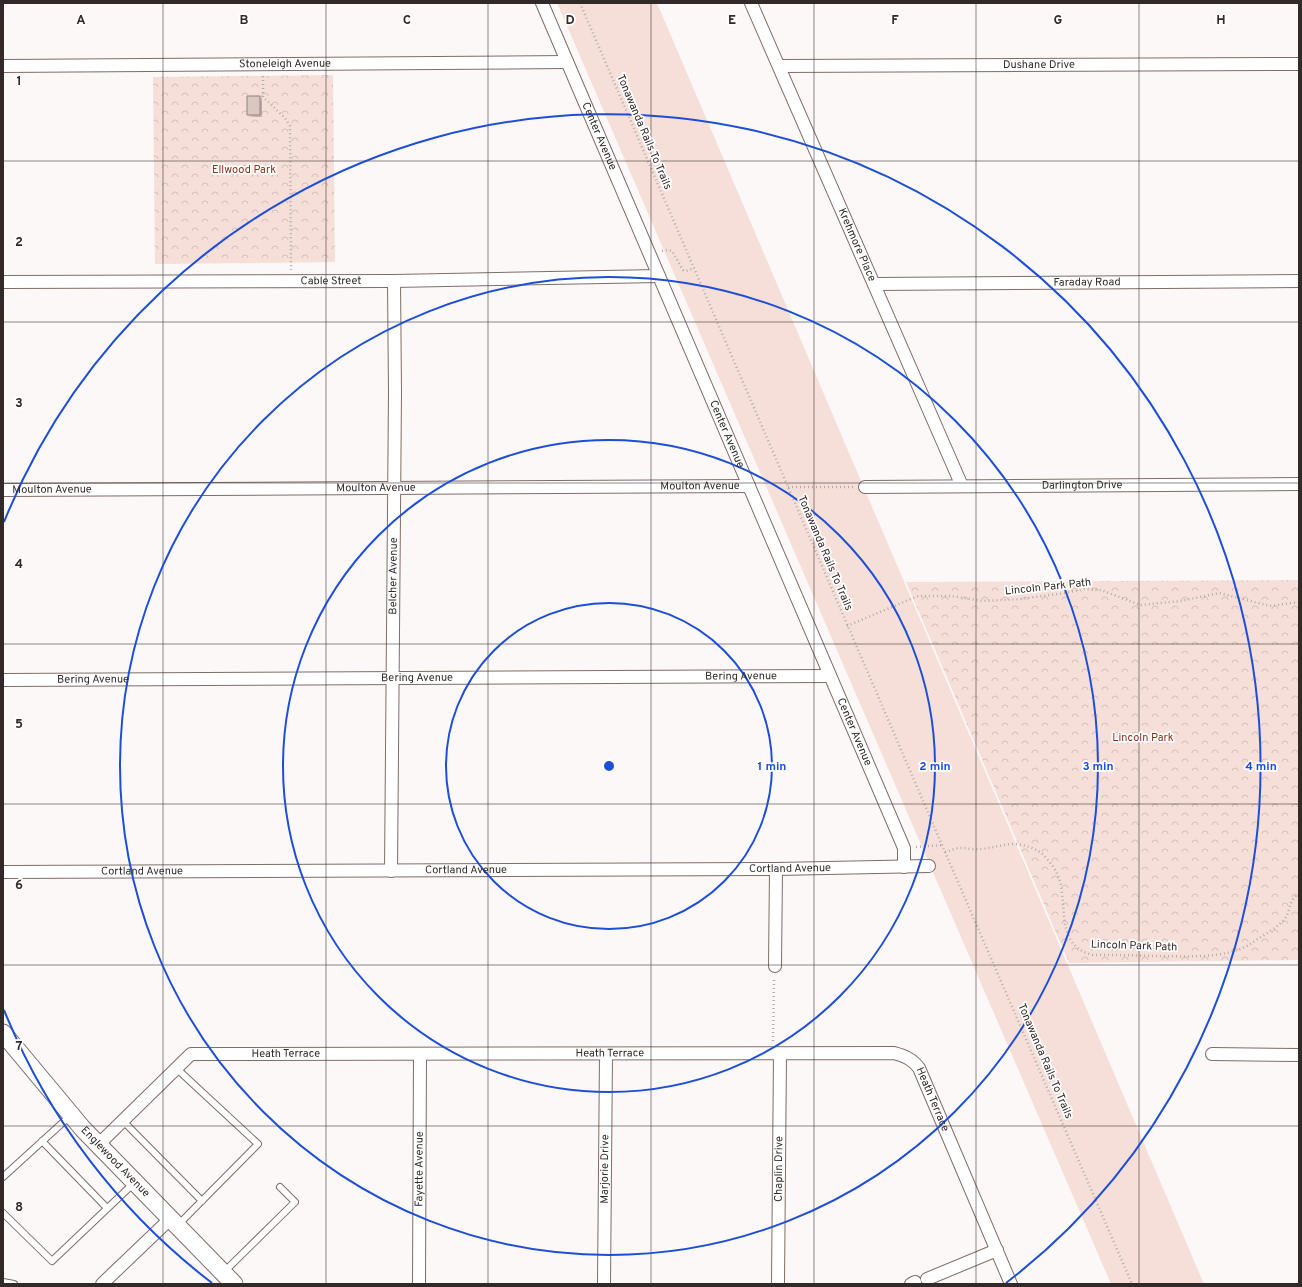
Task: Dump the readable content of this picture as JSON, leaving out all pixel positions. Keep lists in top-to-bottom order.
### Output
{
  "streets": {
    "street": [
      "Stoneleigh Avenue",
      "Dushane Drive",
      "Center Avenue",
      "Krehmore Place",
      "Cable Street",
      "Faraday Road",
      "Darlington Drive",
      "Moulton Avenue",
      "Belcher Avenue",
      "Bering Avenue",
      "Cortland Avenue",
      "Heath Terrace",
      "Englewood Avenue",
      "Fayette Avenue",
      "Marjorie Drive",
      "Chaplin Drive"
    ],
    "path": ["Tonawanda Rails To Trails", "Lincoln Park Path"]
  },
  "crossings": [
    ["Stoneleigh Avenue", "Center Avenue"],
    ["Dushane Drive", "Krehmore Place"],
    ["Tonawanda Rails To Trails", "Lincoln Park Path"],
    ["Center Avenue", "Cable Street"],
    ["Center Avenue", "Moulton Avenue"],
    ["Center Avenue", "Bering Avenue"],
    ["Center Avenue", "Cortland Avenue"],
    ["Krehmore Place", "Faraday Road"],
    ["Krehmore Place", "Darlington Drive"],
    ["Cable Street", "Belcher Avenue"],
    ["Moulton Avenue", "Belcher Avenue"],
    ["Belcher Avenue", "Bering Avenue"],
    ["Belcher Avenue", "Cortland Avenue"],
    ["Heath Terrace", "Englewood Avenue"],
    ["Heath Terrace", "Fayette Avenue"],
    ["Heath Terrace", "Marjorie Drive"],
    ["Heath Terrace", "Chaplin Drive"]
  ],
  "parks": ["Ellwood Park", "Lincoln Park"],
  "grid": {
    "columns": [
      "A",
      "B",
      "C",
      "D",
      "E",
      "F",
      "G",
      "H"
    ],
    "rows": [
      "1",
      "2",
      "3",
      "4",
      "5",
      "6",
      "7",
      "8"
    ]
  },
  "rings": [
    "1 min",
    "2 min",
    "3 min",
    "4 min"
  ]
}
